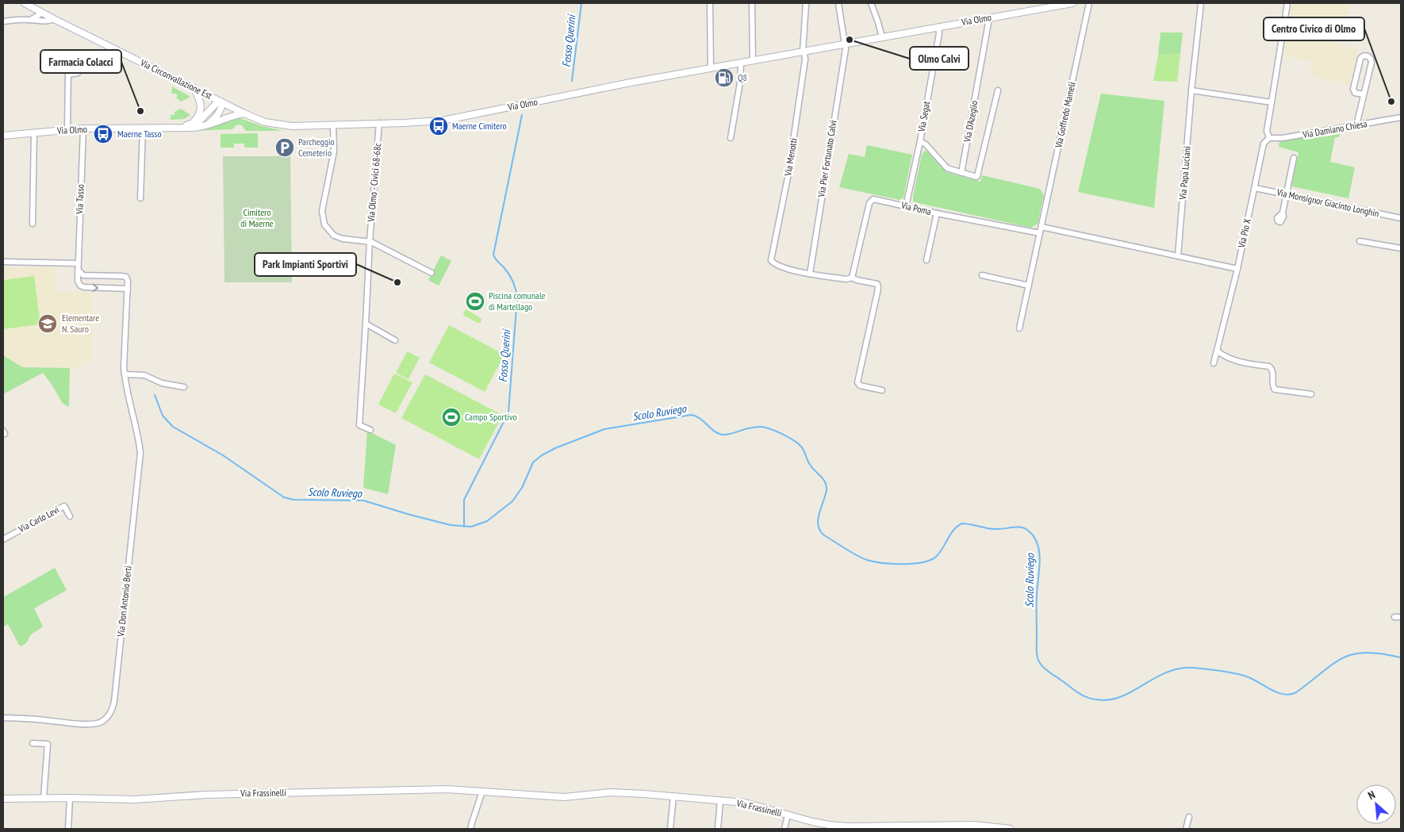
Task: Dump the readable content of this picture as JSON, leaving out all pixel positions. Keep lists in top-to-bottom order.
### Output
{
  "streets": {
    "street": [
      "Via Olmo",
      "Via Circonvallazione Est",
      "Via Goffredo Mameli",
      "Via Segat",
      "Via D'Azeglio",
      "Via Damiano Chiesa",
      "Via Menotti",
      "Via Pier Fortunato Calvi",
      "Via Papa Luciani",
      "Via Olmo - Civici 68-68c",
      "Via Tasso",
      "Via Monsignor Giacinto Longhin",
      "Via Poma",
      "Via Pio X",
      "Via Carlo Levi",
      "Via Don Antonio Berti",
      "Via Frassinelli"
    ]
  },
  "crossings": [
    ["Via Olmo", "Via Circonvallazione Est"],
    ["Via Olmo", "Via Segat"],
    ["Via Olmo", "Via D'Azeglio"],
    ["Via Olmo", "Via Menotti"],
    ["Via Olmo", "Via Pier Fortunato Calvi"],
    ["Via Olmo", "Via Olmo - Civici 68-68c"],
    ["Via Olmo", "Via Tasso"],
    ["Via Goffredo Mameli", "Via Poma"],
    ["Via Segat", "Via Poma"],
    ["Via Damiano Chiesa", "Via Pio X"],
    ["Via Menotti", "Via Pier Fortunato Calvi"],
    ["Via Monsignor Giacinto Longhin", "Via Pio X"]
  ],
  "water": ["Fosso Querini", "Scolo Ruviego"],
  "parks": ["Cimitero di Maerne"],
  "places": {
    "other": [
      "Olmo Calvi",
      "Centro Civico di Olmo",
      "Farmacia Colacci",
      "Park Impianti Sportivi"
    ],
    "fuel station": ["Q8"],
    "bus stop": ["Maerne Cimitero", "Maerne Tasso"],
    "parking": ["Parcheggio Cemeterio"],
    "sports": ["Piscina comunale di Martellago", "Campo Sportivo"],
    "school or university": ["Elementare N. Sauro"]
  },
  "north": "top left"
}
